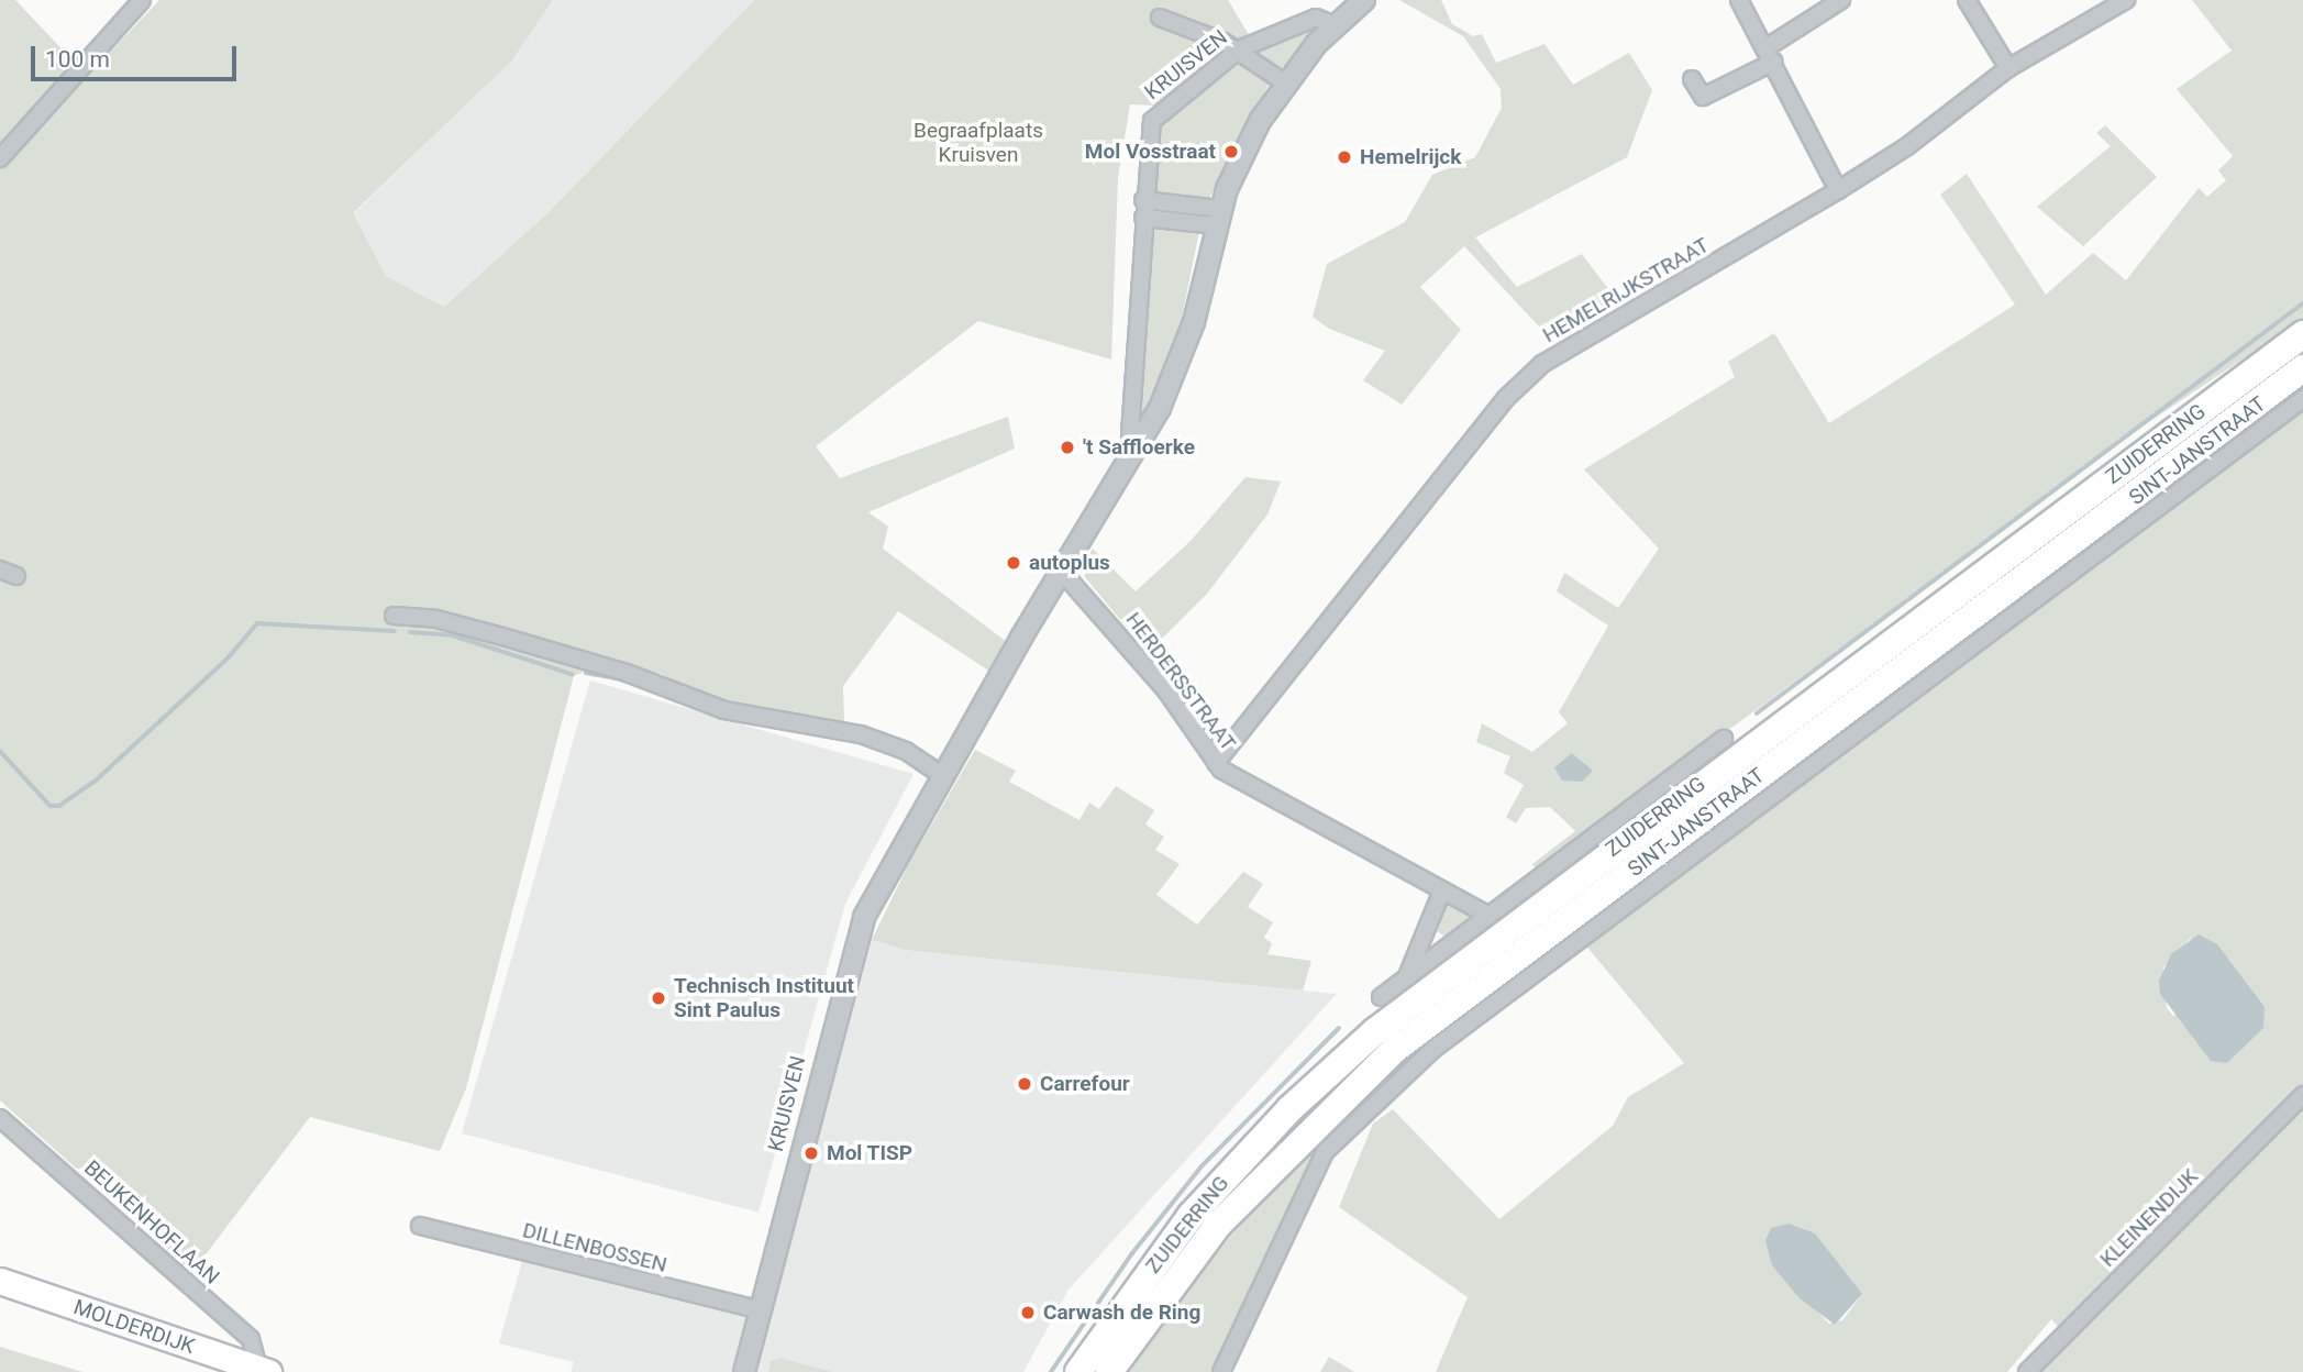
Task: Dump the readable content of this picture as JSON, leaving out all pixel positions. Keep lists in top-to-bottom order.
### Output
{
  "streets": {
    "highway": ["ZUIDERRING"],
    "main road": ["MOLDERDIJK"],
    "street": [
      "KRUISVEN",
      "HEMELRIJKSTRAAT",
      "SINT-JANSTRAAT",
      "HERDERSSTRAAT",
      "KLEINENDIJK",
      "BEUKENHOFLAAN",
      "DILLENBOSSEN"
    ]
  },
  "crossings": [
    ["KRUISVEN", "HERDERSSTRAAT"],
    ["KRUISVEN", "DILLENBOSSEN"],
    ["HEMELRIJKSTRAAT", "HERDERSSTRAAT"],
    ["BEUKENHOFLAAN", "MOLDERDIJK"]
  ],
  "parks": ["Begraafplaats Kruisven"],
  "places": [
    "Mol Vosstraat",
    "Hemelrijck",
    "'t Saffloerke",
    "autoplus",
    "Technisch Instituut Sint Paulus",
    "Carrefour",
    "Mol TISP",
    "Carwash de Ring"
  ],
  "scale_bar": "100 m"
}
